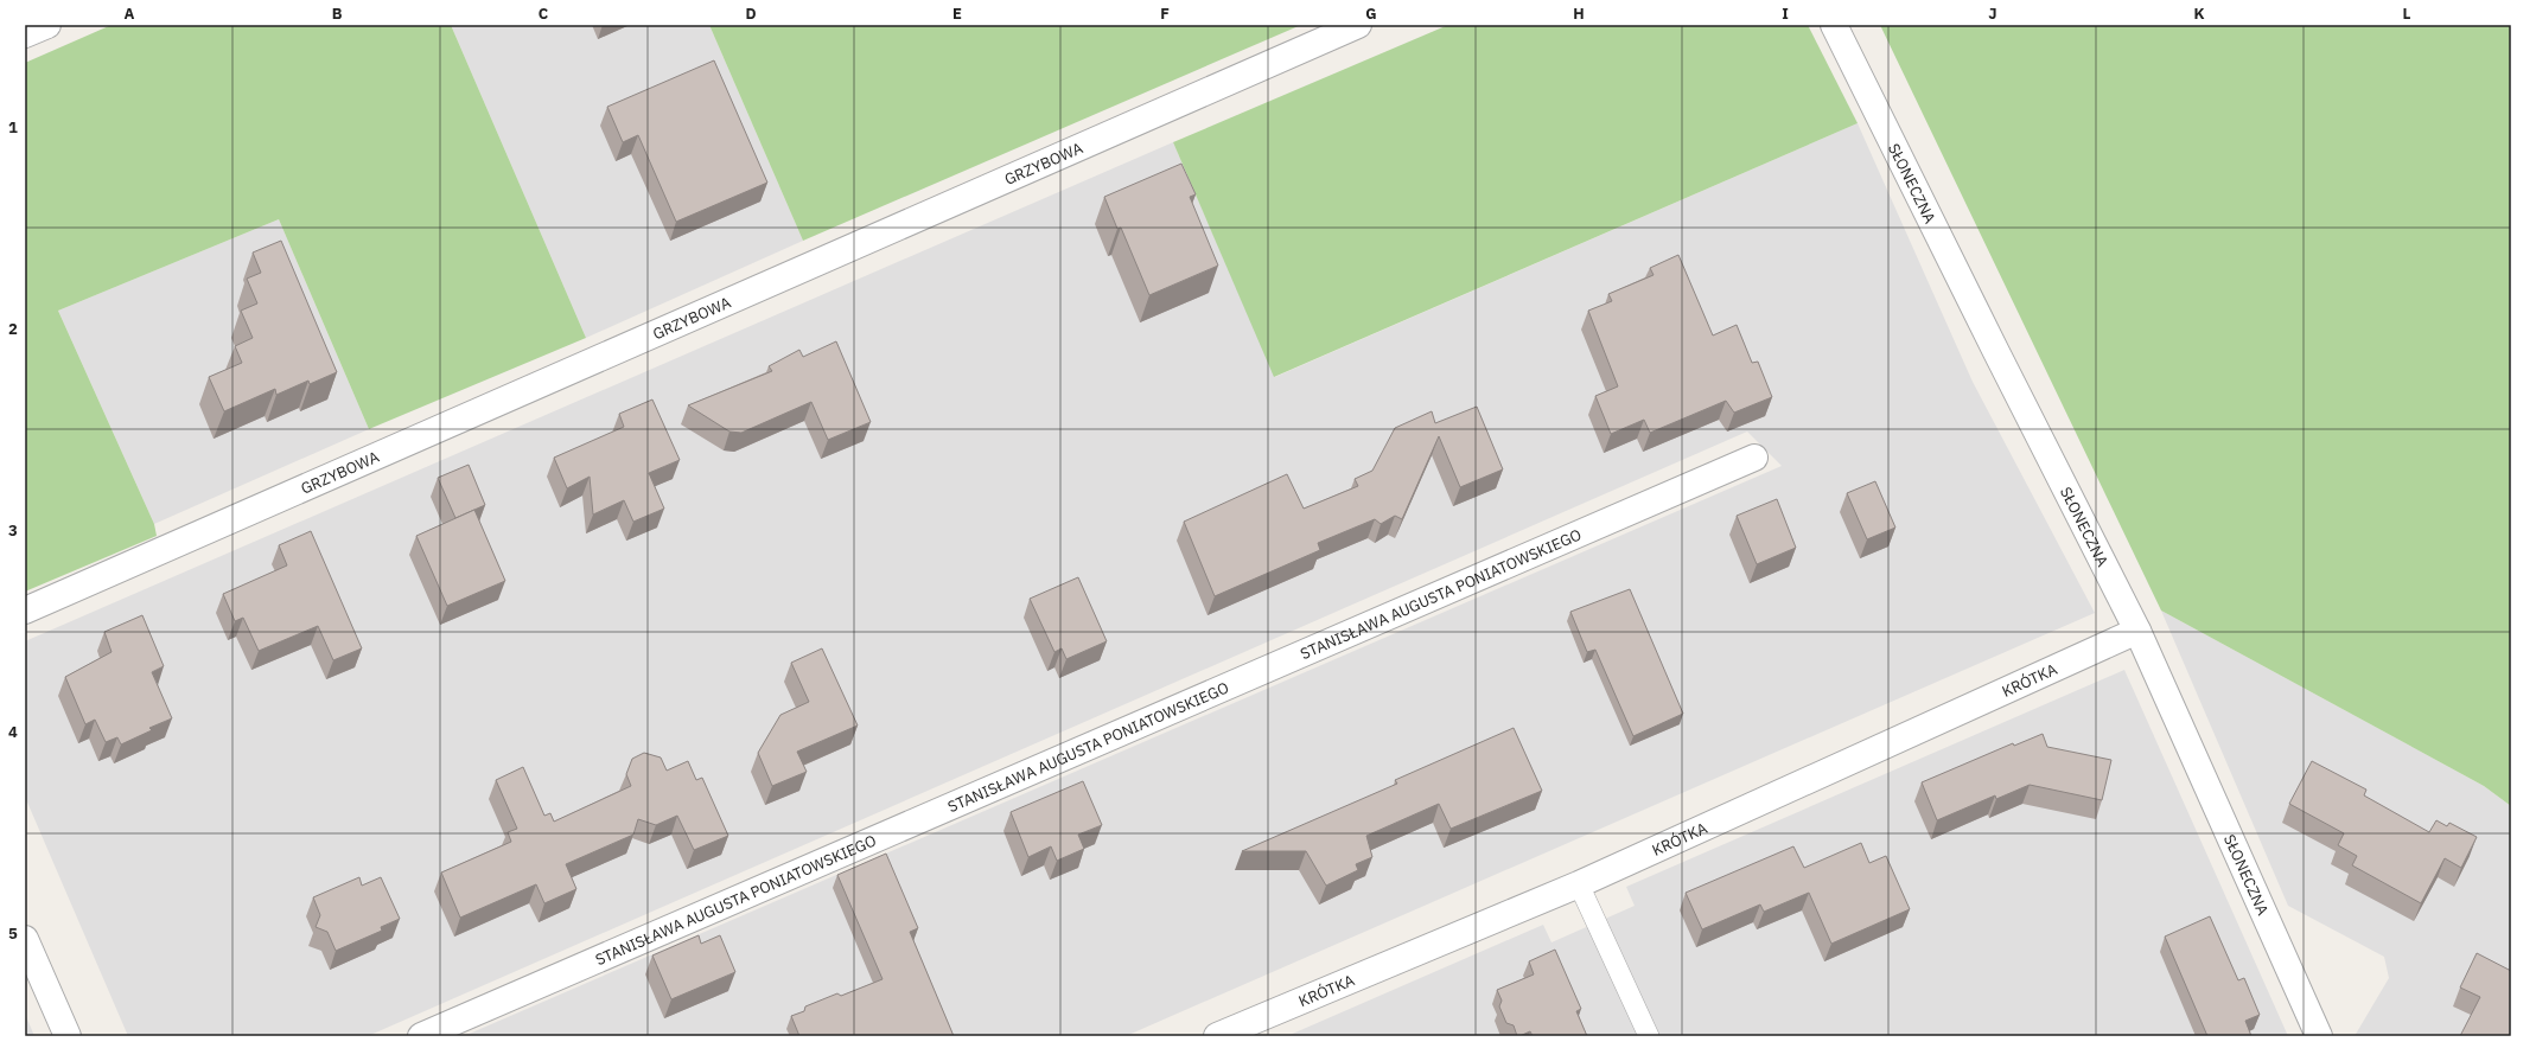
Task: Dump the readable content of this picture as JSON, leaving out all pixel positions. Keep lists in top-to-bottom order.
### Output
{
  "streets": {
    "street": [
      "GRZYBOWA",
      "SŁONECZNA",
      "STANISŁAWA AUGUSTA PONIATOWSKIEGO",
      "KRÓTKA"
    ]
  },
  "crossings": [
    ["SŁONECZNA", "KRÓTKA"]
  ],
  "grid": {
    "columns": [
      "A",
      "B",
      "C",
      "D",
      "E",
      "F",
      "G",
      "H",
      "I",
      "J",
      "K",
      "L"
    ],
    "rows": [
      "1",
      "2",
      "3",
      "4",
      "5"
    ]
  }
}
